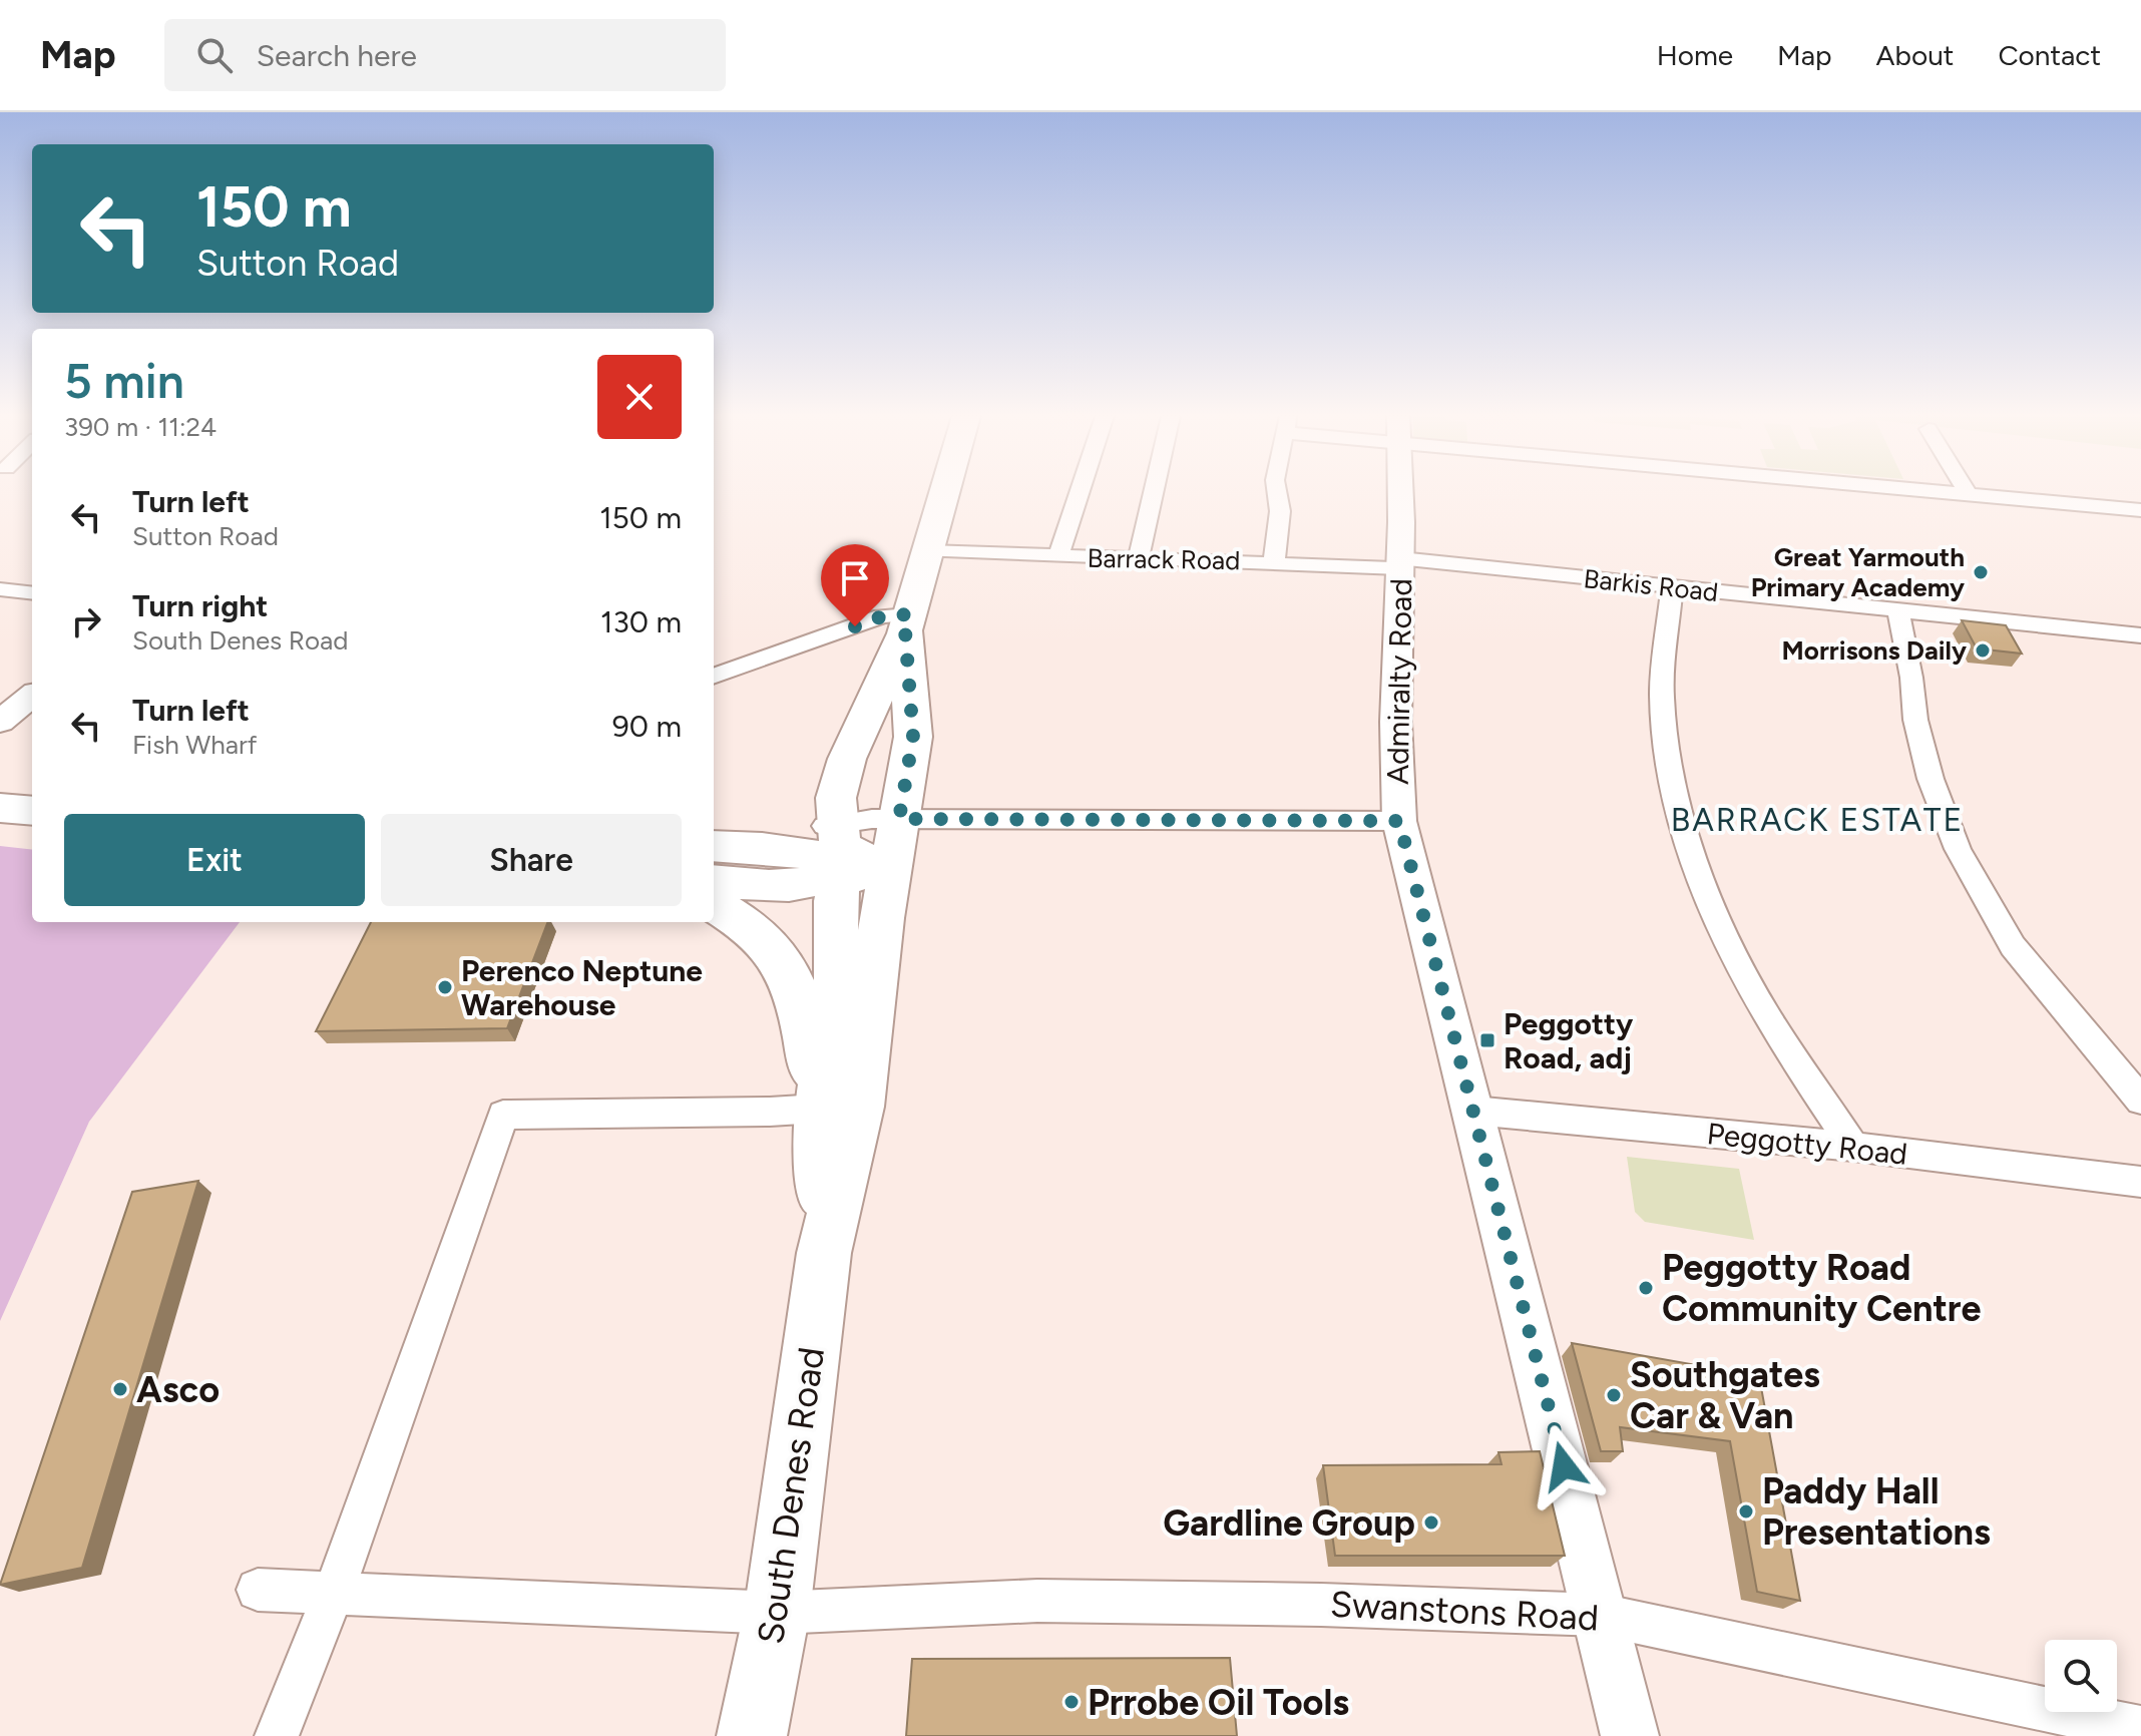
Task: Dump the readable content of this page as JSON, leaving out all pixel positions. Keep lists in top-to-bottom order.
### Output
{
  "streets": {
    "main road": ["South Denes Road"],
    "street": [
      "Barrack Road",
      "Barkis Road",
      "Admiralty Road",
      "Peggotty Road",
      "Swanstons Road"
    ]
  },
  "crossings": [
    ["Barrack Road", "Barkis Road"],
    ["Barrack Road", "Admiralty Road"],
    ["Barrack Road", "South Denes Road"],
    ["Barkis Road", "Admiralty Road"],
    ["Admiralty Road", "Peggotty Road"],
    ["Admiralty Road", "Swanstons Road"],
    ["South Denes Road", "Swanstons Road"]
  ],
  "districts": ["BARRACK ESTATE"],
  "places": {
    "other": [
      "Great Yarmouth Primary Academy",
      "Morrisons Daily",
      "Perenco Neptune Warehouse",
      "Peggotty Road Community Centre",
      "Asco",
      "Southgates Car & Van",
      "Paddy Hall Presentations",
      "Gardline Group",
      "Prrobe Oil Tools"
    ],
    "transit": ["Peggotty Road, adj"]
  },
  "page": {
    "header": "Map",
    "search": "Search here",
    "nav": [
      "Home",
      "Map",
      "About",
      "Contact"
    ],
    "turn": ["150 m", "Sutton Road"],
    "heading": ["5 min", "390 m · 11:24"],
    "list": [
      {
        "name": "Turn left",
        "note": "Sutton Road",
        "value": "150 m"
      },
      {
        "name": "Turn right",
        "note": "South Denes Road",
        "value": "130 m"
      },
      {
        "name": "Turn left",
        "note": "Fish Wharf",
        "value": "90 m"
      }
    ],
    "buttons": ["Exit", "Share"]
  }
}
